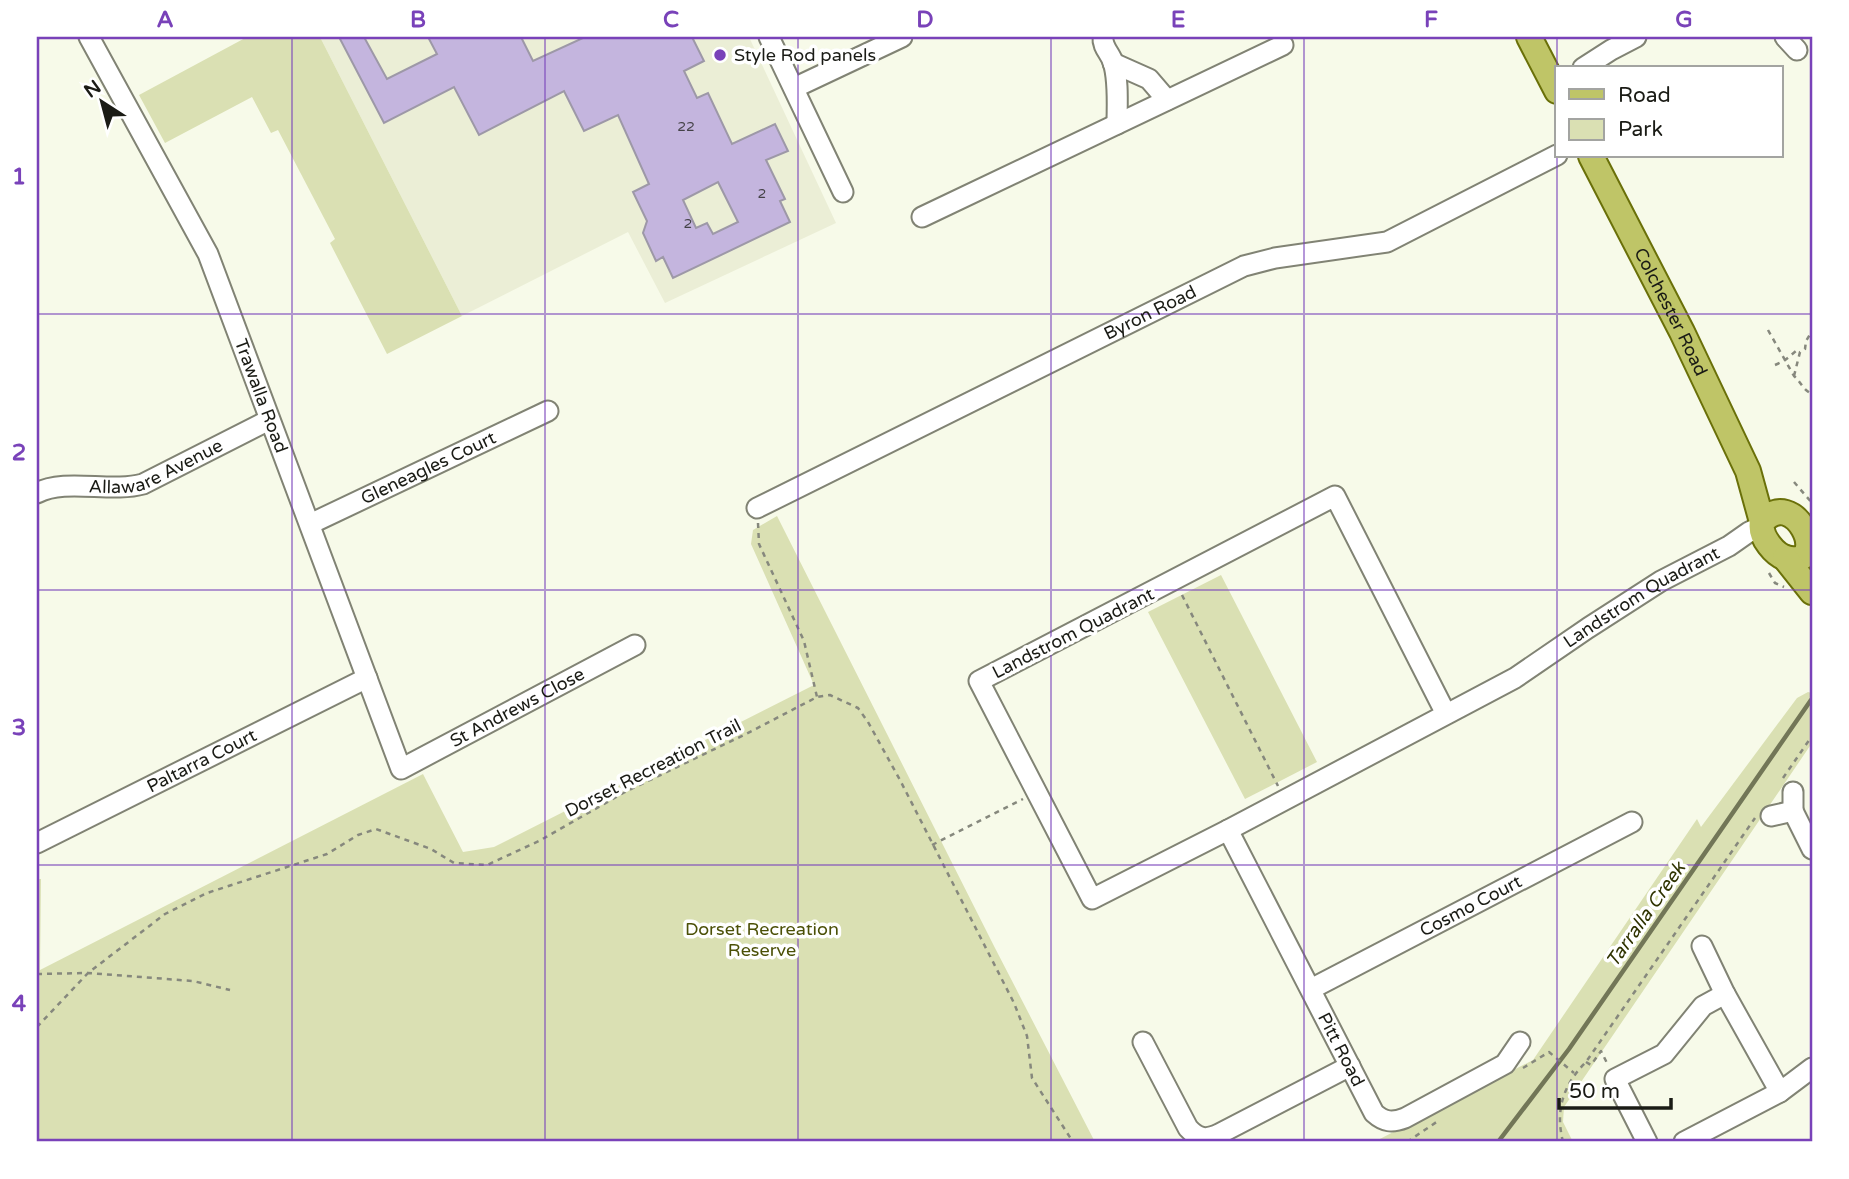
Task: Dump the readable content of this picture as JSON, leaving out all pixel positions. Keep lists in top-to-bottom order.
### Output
{
  "streets": {
    "main road": ["Colchester Road"],
    "street": [
      "Byron Road",
      "Trawalla Road",
      "Allaware Avenue",
      "Gleneagles Court",
      "Landstrom Quadrant",
      "St Andrews Close",
      "Paltarra Court",
      "Cosmo Court",
      "Pitt Road"
    ],
    "path": ["Dorset Recreation Trail"]
  },
  "crossings": [
    ["Colchester Road", "Landstrom Quadrant"],
    ["Trawalla Road", "Allaware Avenue"],
    ["Trawalla Road", "Gleneagles Court"],
    ["Trawalla Road", "St Andrews Close"],
    ["Trawalla Road", "Paltarra Court"],
    ["Landstrom Quadrant", "Pitt Road"],
    ["Cosmo Court", "Pitt Road"]
  ],
  "water": ["Tarralla Creek"],
  "parks": ["Dorset Recreation Reserve"],
  "places": ["Style Rod panels"],
  "house_numbers": ["22", "2", "2"],
  "legend": ["Road", "Park"],
  "scale_bar": "50 m",
  "north": "top left",
  "grid": {
    "columns": [
      "A",
      "B",
      "C",
      "D",
      "E",
      "F",
      "G"
    ],
    "rows": [
      "1",
      "2",
      "3",
      "4"
    ]
  }
}
